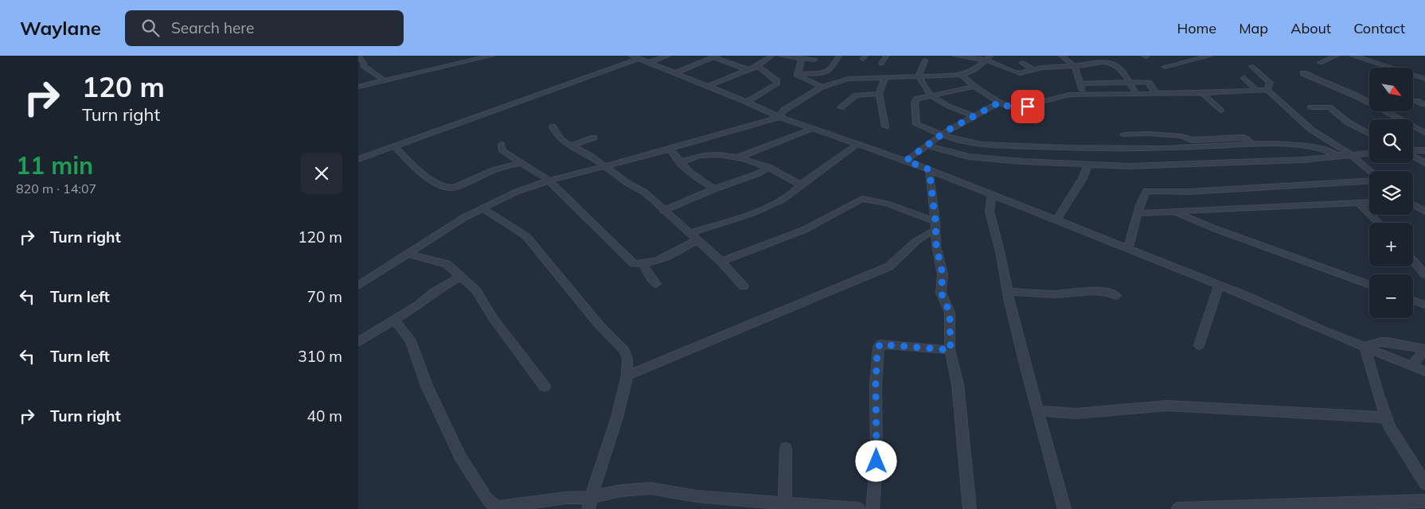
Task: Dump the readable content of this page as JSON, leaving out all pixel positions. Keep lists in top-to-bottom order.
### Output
{
  "north": "bottom right",
  "page": {
    "header": "Waylane",
    "search": "Search here",
    "nav": [
      "Home",
      "Map",
      "About",
      "Contact"
    ],
    "turn": ["120 m", "Turn right"],
    "map_buttons": ["+", "−"],
    "heading": ["11 min", "820 m · 14:07"],
    "list": [
      {
        "name": "Turn right",
        "value": "120 m"
      },
      {
        "name": "Turn left",
        "value": "70 m"
      },
      {
        "name": "Turn left",
        "value": "310 m"
      },
      {
        "name": "Turn right",
        "value": "40 m"
      }
    ]
  }
}
